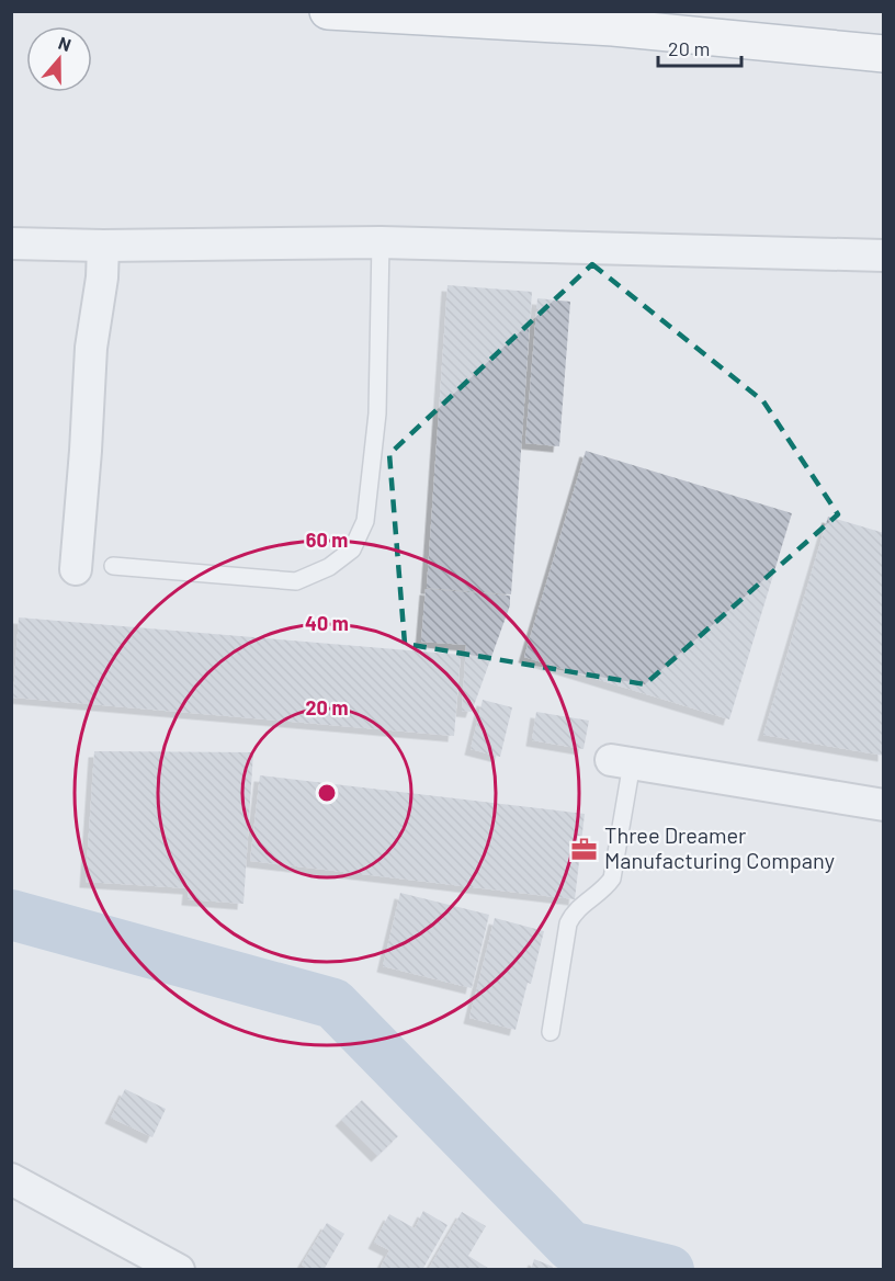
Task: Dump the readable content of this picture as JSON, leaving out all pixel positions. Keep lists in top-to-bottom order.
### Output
{
  "places": {
    "office": ["Three Dreamer Manufacturing Company"]
  },
  "scale_bar": "20 m",
  "north": "top",
  "rings": ["60 m", "40 m", "20 m"]
}
